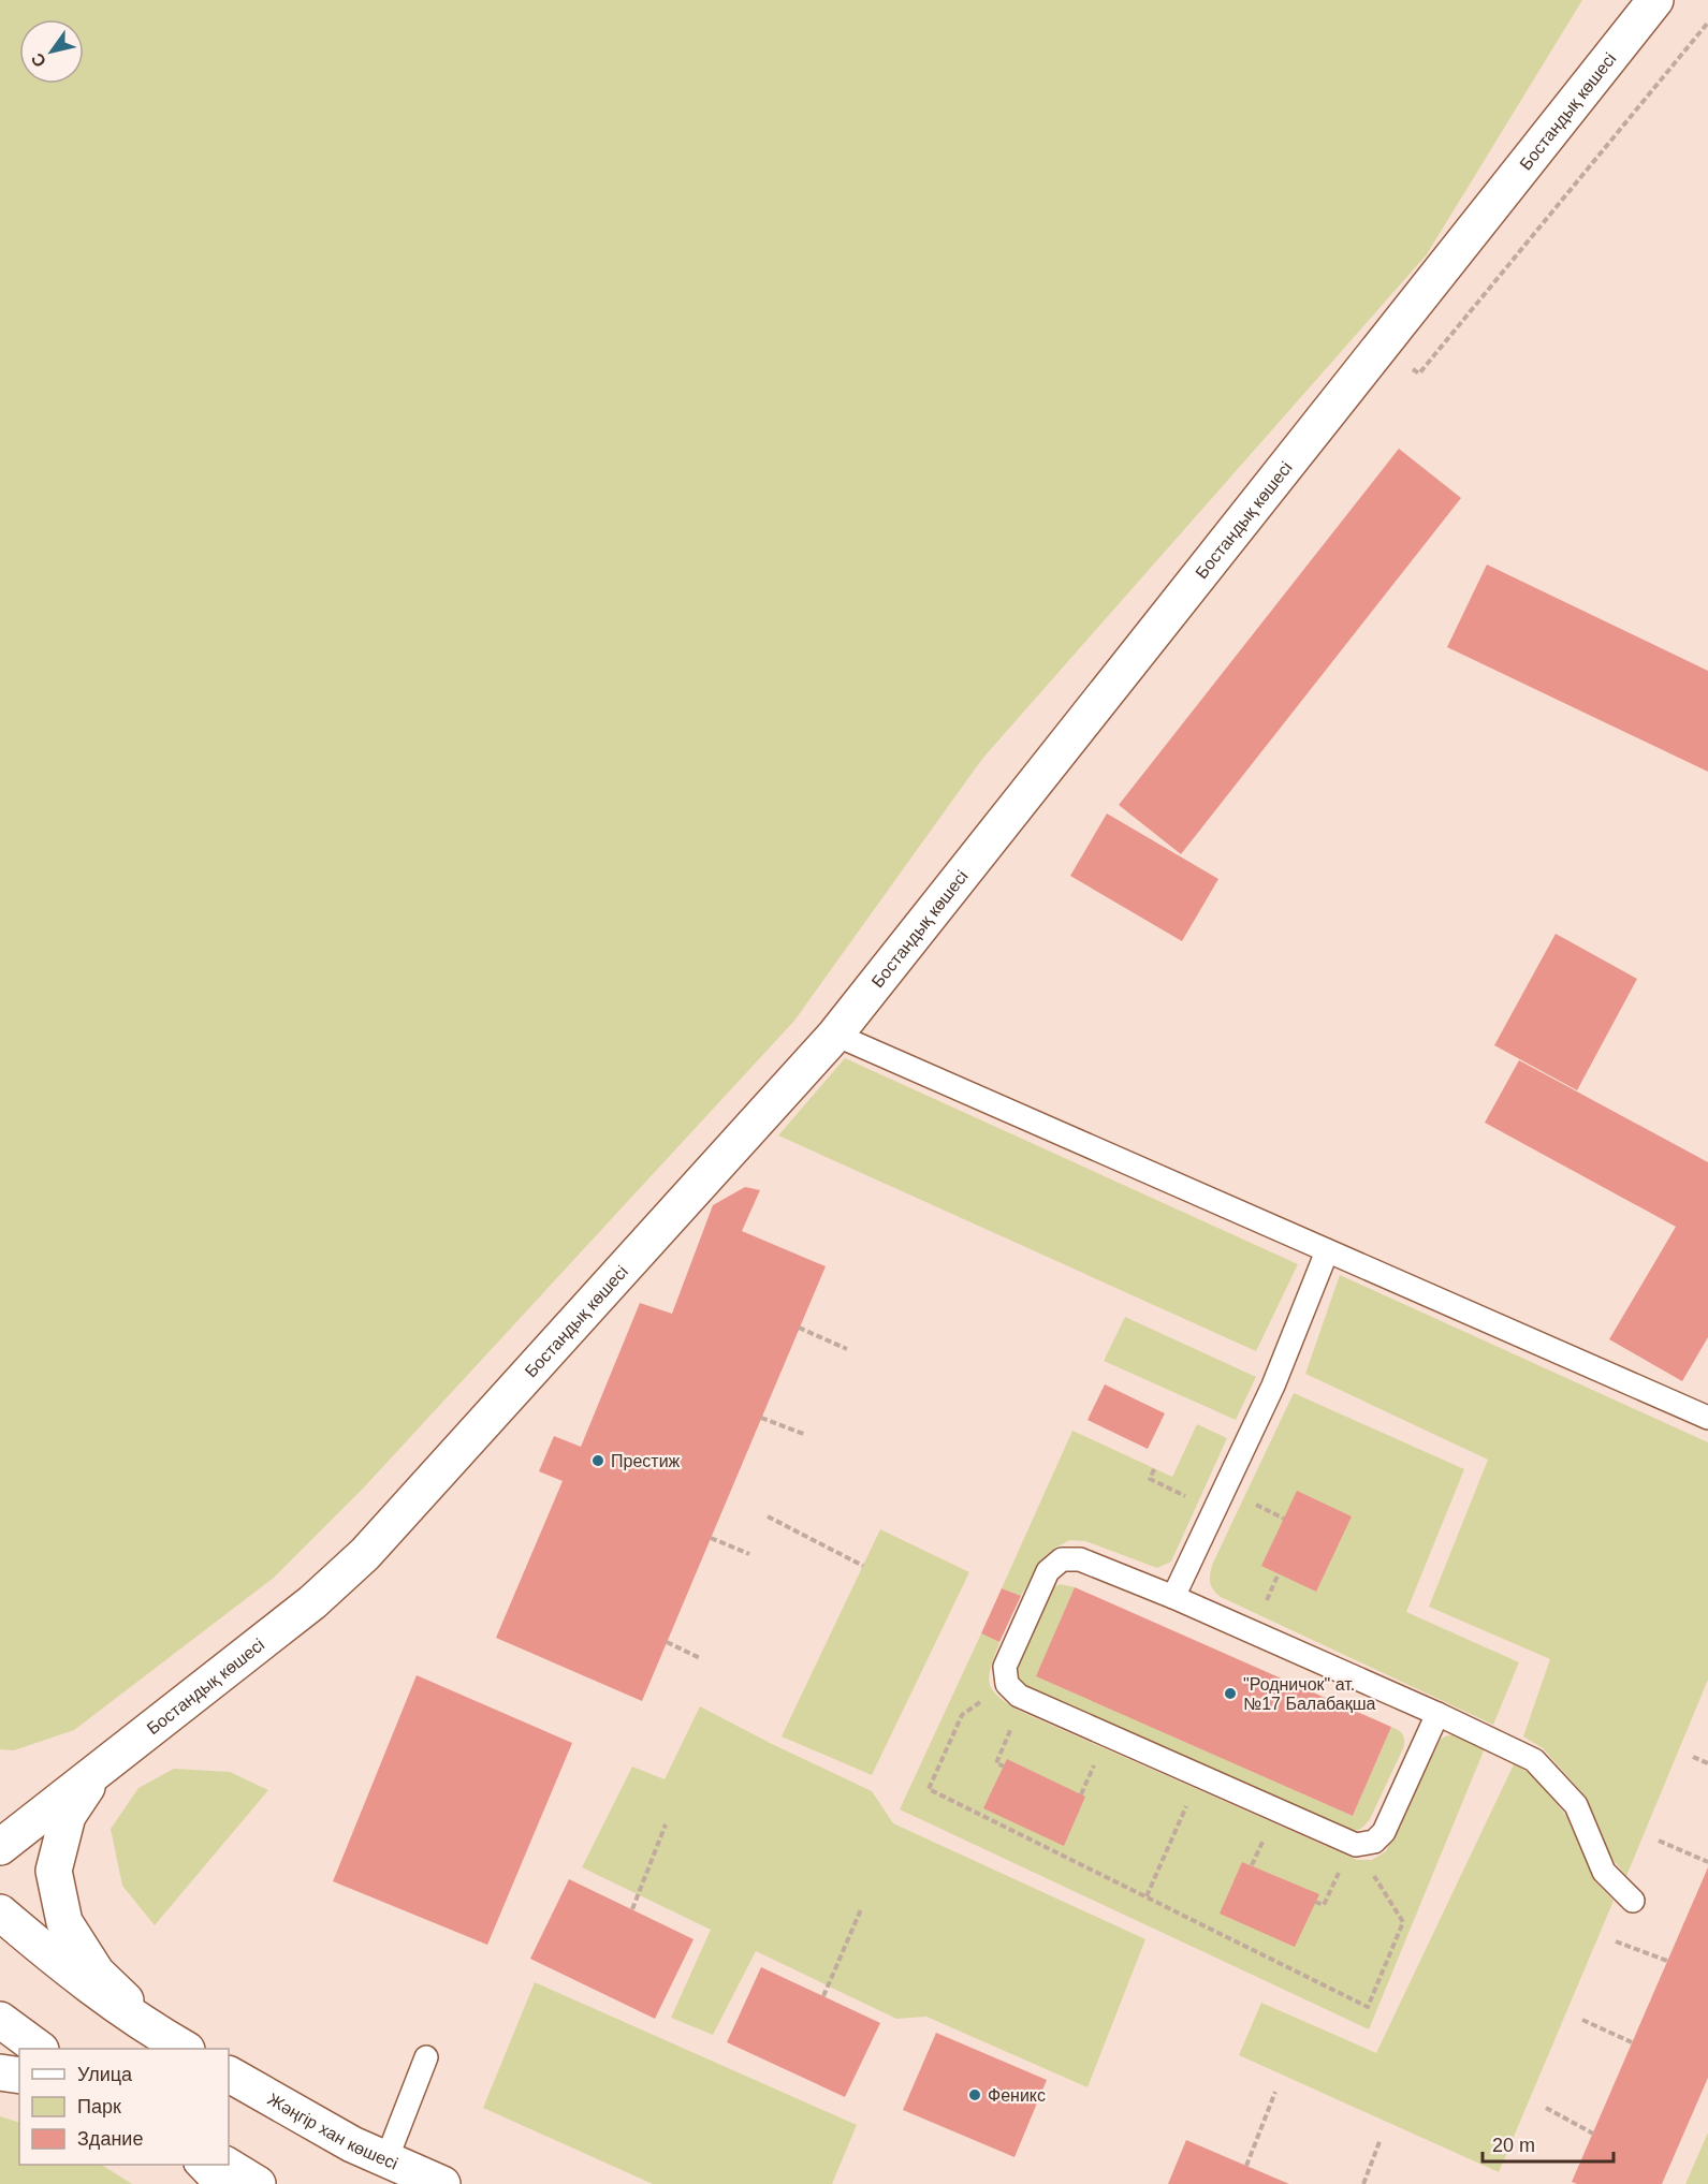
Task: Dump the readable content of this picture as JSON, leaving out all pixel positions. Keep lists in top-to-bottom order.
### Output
{
  "streets": {
    "street": ["Бостандық көшесі", "Жәңгір хан көшесі"]
  },
  "places": ["Престиж", "\"Родничок\" ат. №17 Балабақша", "Феникс"],
  "legend": ["Улица", "Парк", "Здание"],
  "scale_bar": "20 m",
  "north": "bottom left"
}
